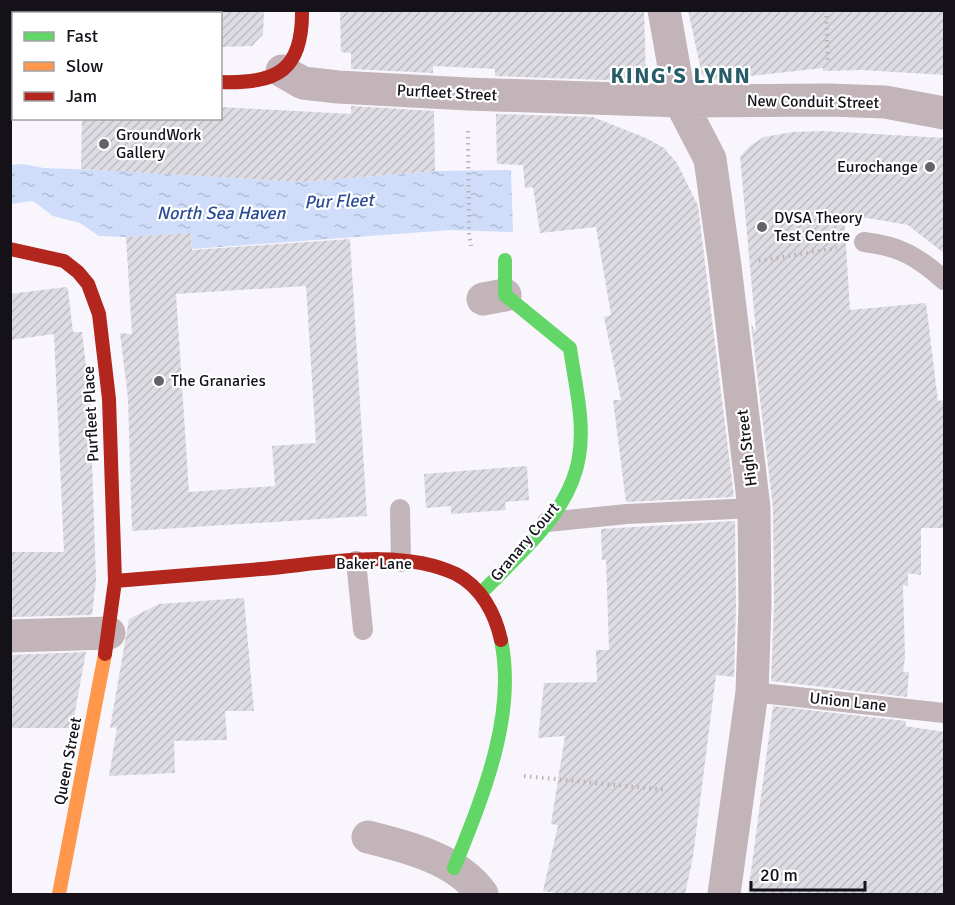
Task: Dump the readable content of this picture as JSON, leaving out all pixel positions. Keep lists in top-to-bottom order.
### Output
{
  "streets": {
    "street": [
      "Purfleet Street",
      "New Conduit Street",
      "Purfleet Place",
      "High Street",
      "Granary Court",
      "Baker Lane",
      "Queen Street"
    ],
    "lane": ["Union Lane"]
  },
  "crossings": [
    ["Purfleet Street", "New Conduit Street"],
    ["Purfleet Street", "High Street"],
    ["New Conduit Street", "High Street"],
    ["Purfleet Place", "Baker Lane"],
    ["Purfleet Place", "Queen Street"],
    ["High Street", "Union Lane"],
    ["Granary Court", "Baker Lane"]
  ],
  "districts": ["KING'S LYNN"],
  "water": ["Pur Fleet", "North Sea Haven"],
  "places": [
    "GroundWork Gallery",
    "Eurochange",
    "DVSA Theory Test Centre",
    "The Granaries"
  ],
  "legend": ["Fast", "Slow", "Jam"],
  "scale_bar": "20 m"
}
